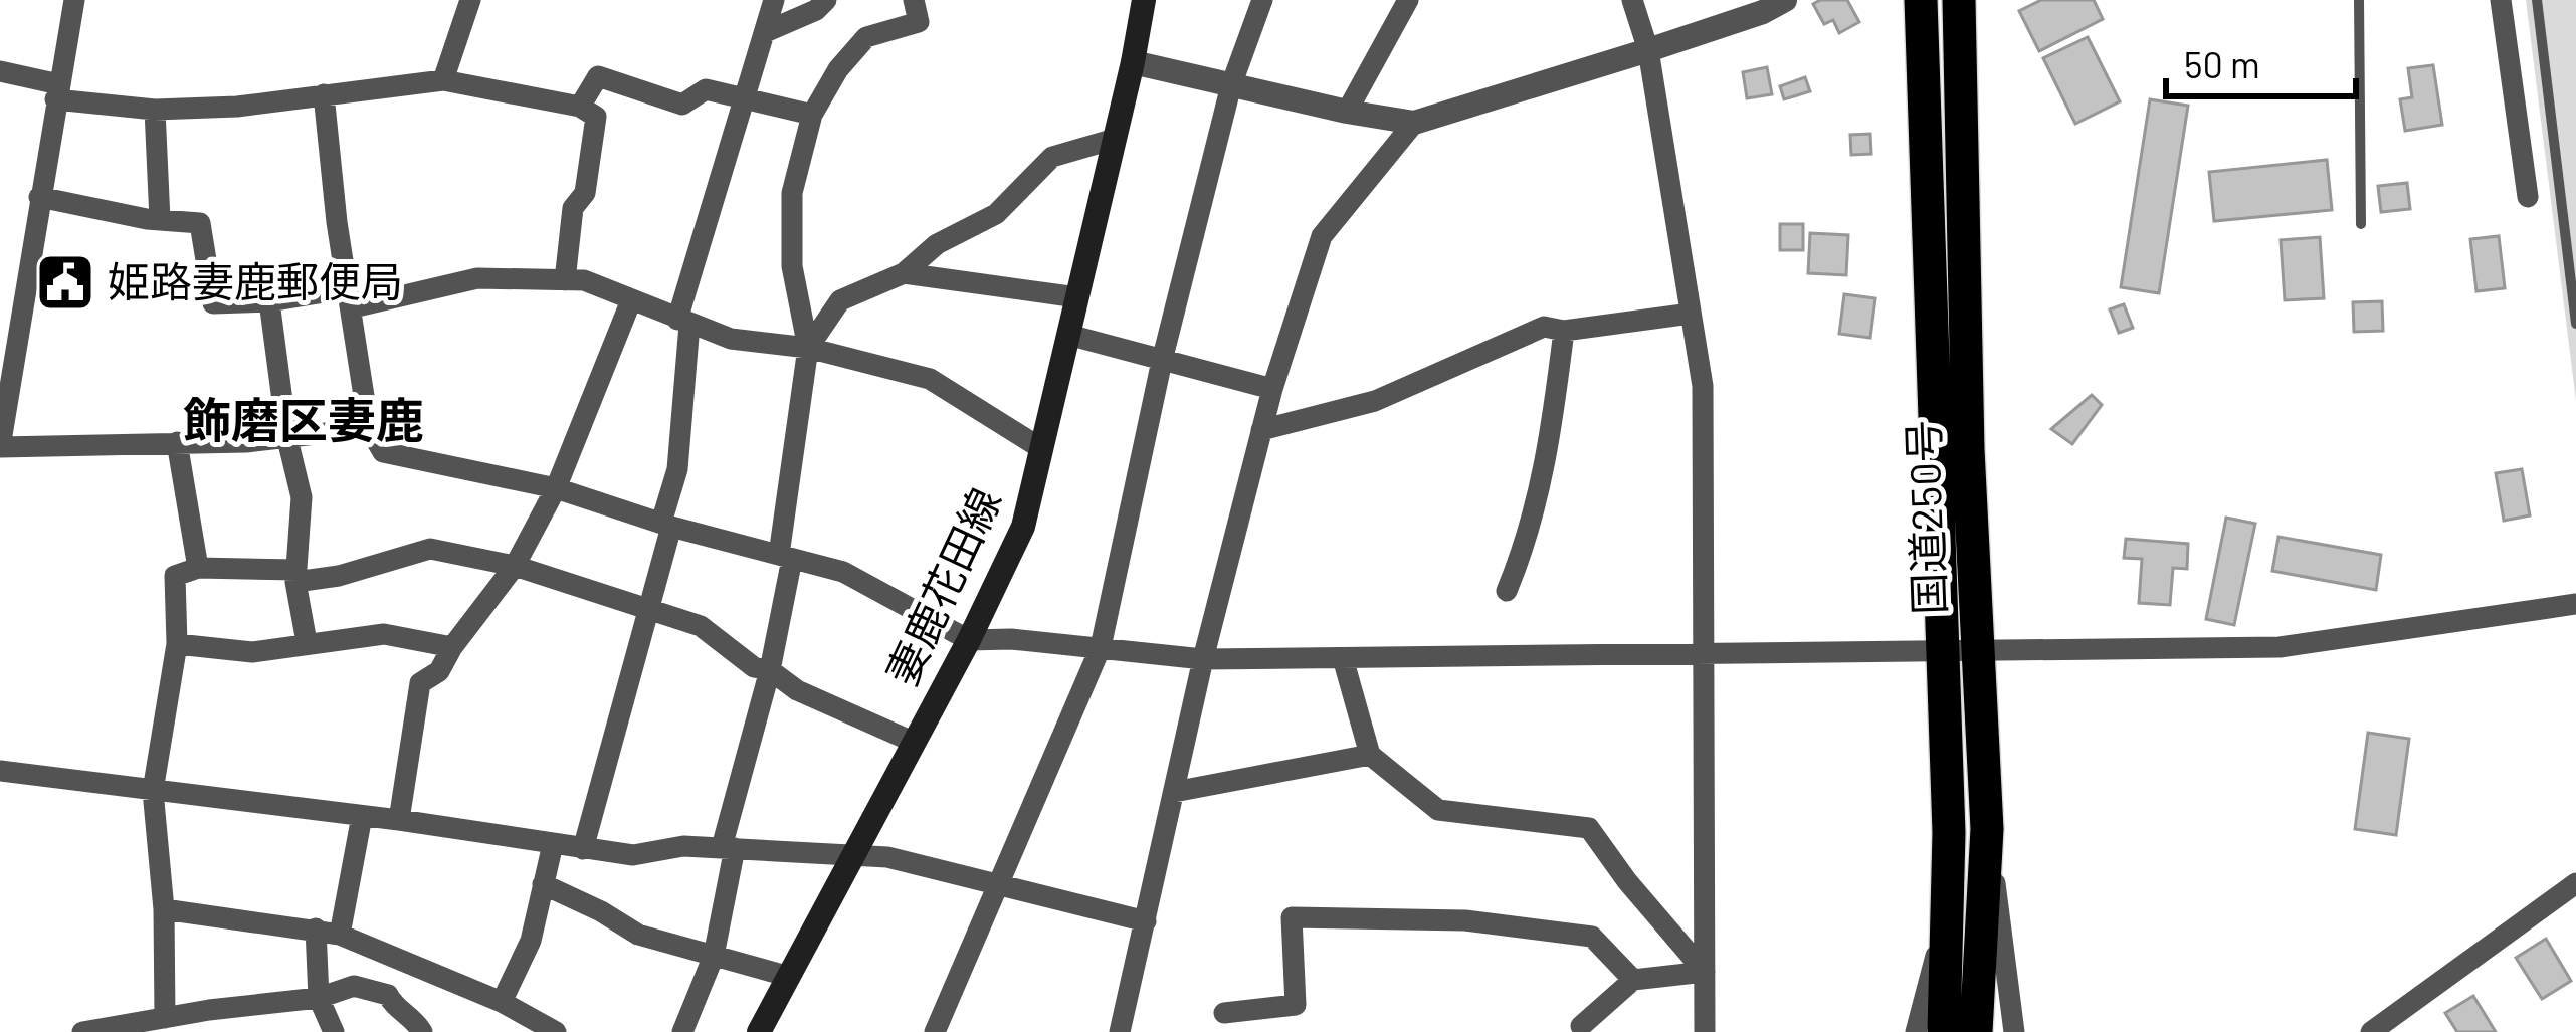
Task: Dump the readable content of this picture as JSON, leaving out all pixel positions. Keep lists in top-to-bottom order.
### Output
{
  "streets": {
    "highway": ["国道250号"],
    "main road": ["妻鹿花田線"]
  },
  "districts": ["飾磨区妻鹿"],
  "places": {
    "public building": ["姫路妻鹿郵便局"]
  },
  "scale_bar": "50 m"
}
